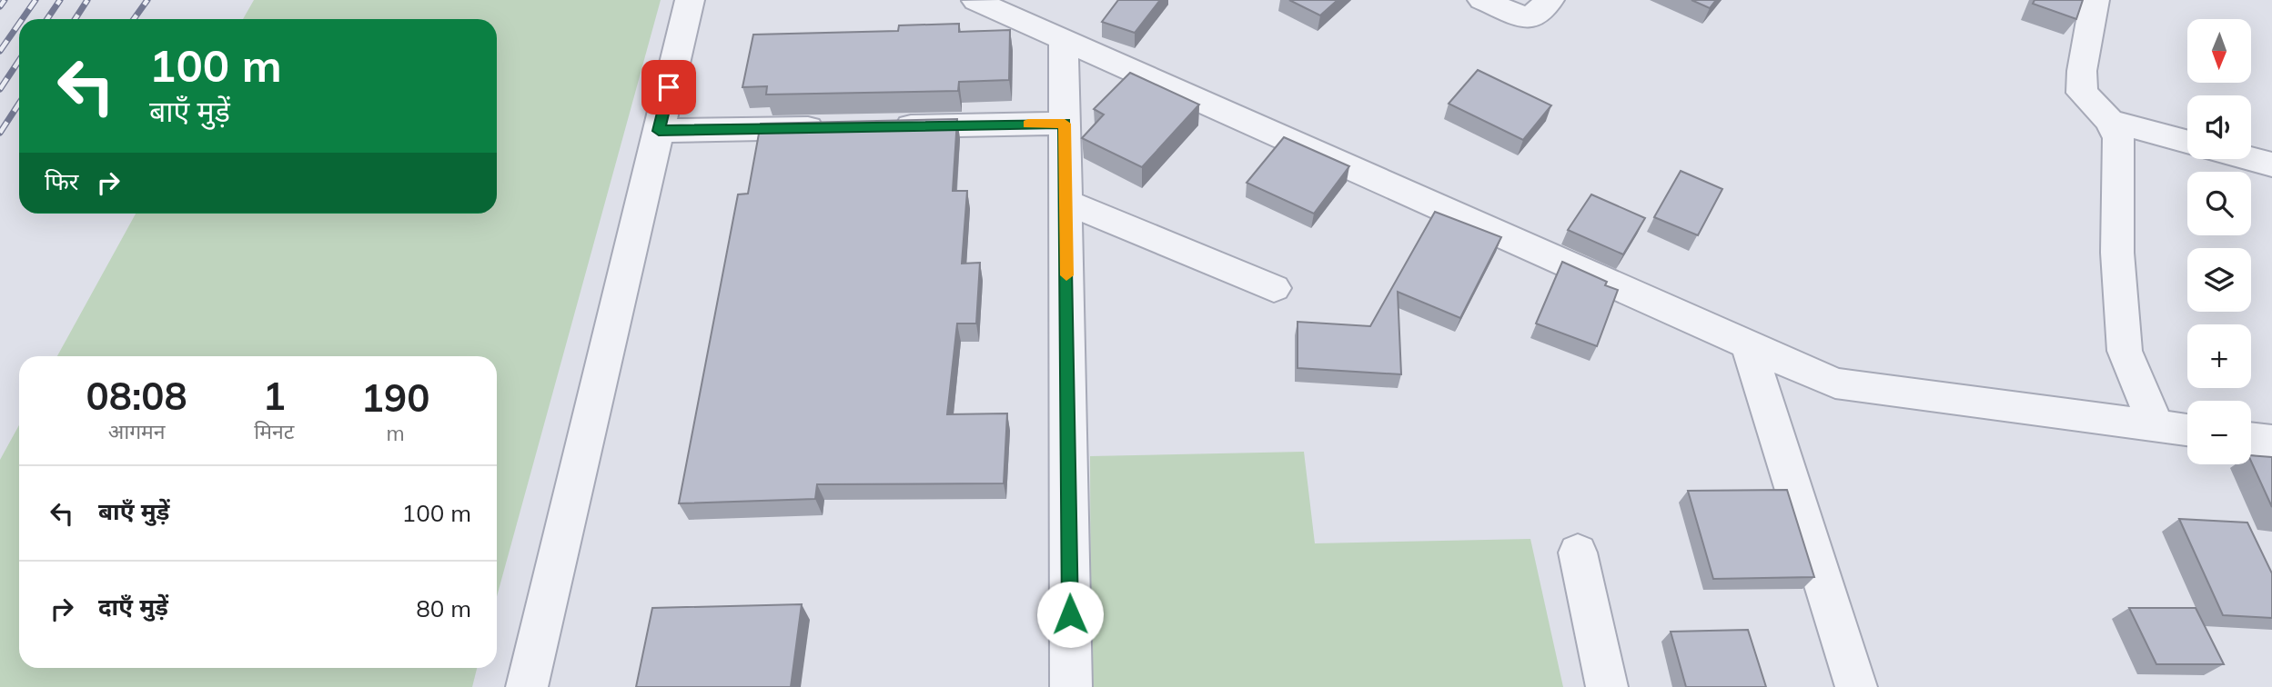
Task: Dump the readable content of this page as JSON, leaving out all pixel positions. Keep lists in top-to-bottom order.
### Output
{
  "north": "bottom",
  "page": {
    "map_buttons": ["+", "−"],
    "turn": ["100 m", "बाएँ मुड़ें"],
    "then": "फिर",
    "eta": [
      "08:08",
      "आगमन",
      "1",
      "मिनट",
      "190",
      "m"
    ],
    "list": [
      {
        "name": "बाएँ मुड़ें",
        "value": "100 m"
      },
      {
        "name": "दाएँ मुड़ें",
        "value": "80 m"
      }
    ]
  }
}
